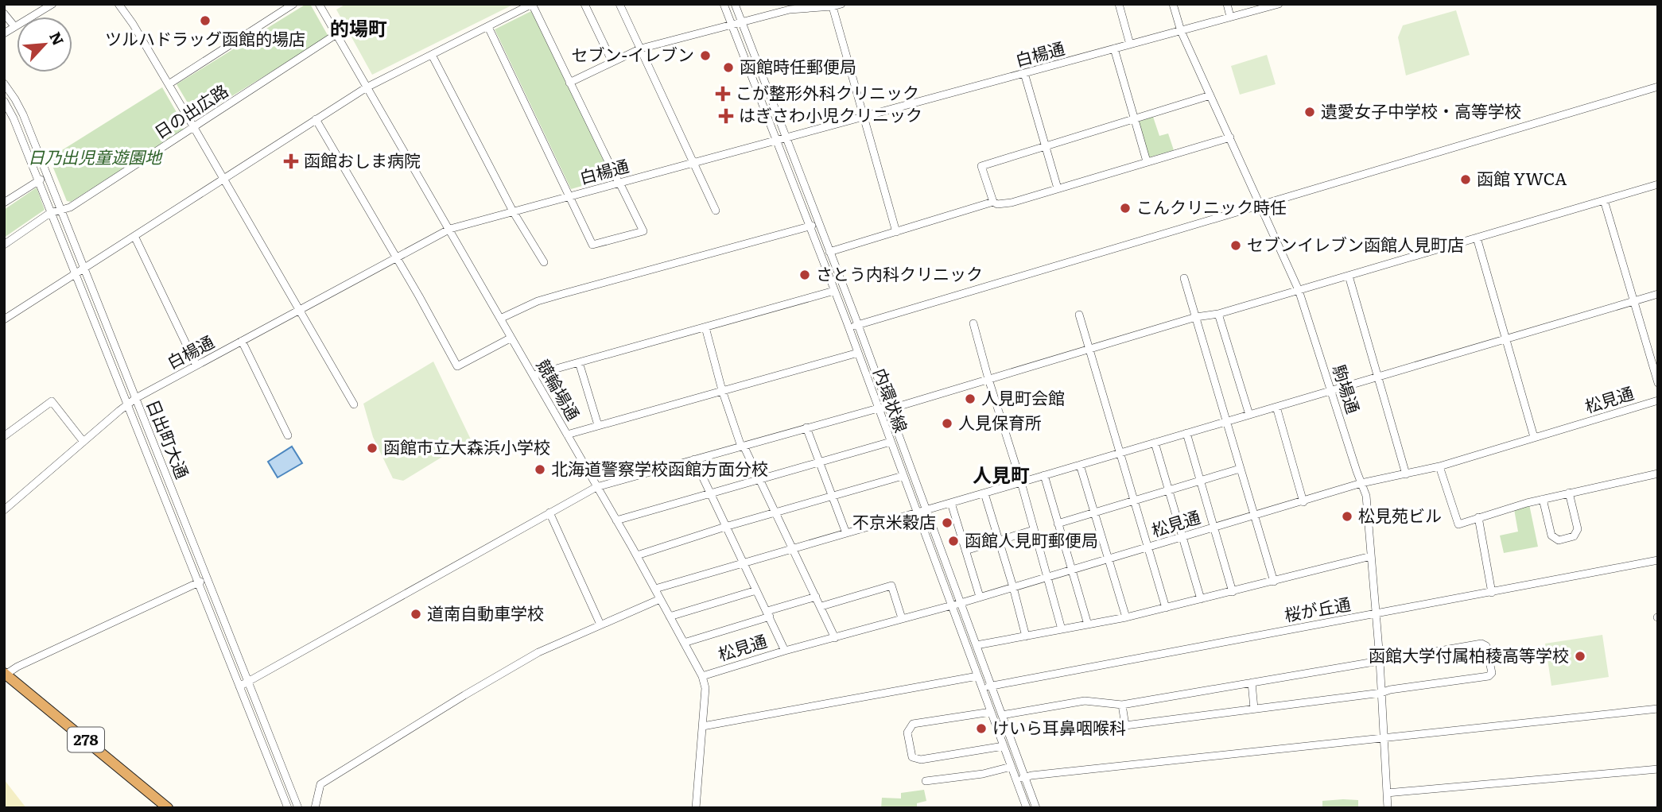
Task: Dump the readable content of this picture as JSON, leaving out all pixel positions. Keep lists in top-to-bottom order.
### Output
{
  "streets": {
    "highway": ["278"],
    "street": [
      "白楊通",
      "日の出広路",
      "駒場通",
      "競輪場通",
      "内環状線",
      "松見通",
      "日出町大通",
      "桜が丘通"
    ]
  },
  "crossings": [
    ["白楊通", "駒場通"],
    ["白楊通", "競輪場通"],
    ["白楊通", "内環状線"],
    ["白楊通", "日出町大通"],
    ["日の出広路", "競輪場通"],
    ["日の出広路", "日出町大通"],
    ["駒場通", "松見通"],
    ["駒場通", "桜が丘通"],
    ["競輪場通", "松見通"],
    ["内環状線", "松見通"],
    ["内環状線", "桜が丘通"]
  ],
  "districts": ["的場町", "人見町"],
  "parks": ["日乃出児童遊園地"],
  "places": {
    "other": [
      "ツルハドラッグ函館的場店",
      "セブン-イレブン",
      "函館時任郵便局",
      "遺愛女子中学校・高等学校",
      "函館 YWCA",
      "こんクリニック時任",
      "セブンイレブン函館人見町店",
      "さとう内科クリニック",
      "人見町会館",
      "人見保育所",
      "函館市立大森浜小学校",
      "北海道警察学校函館方面分校",
      "松見苑ビル",
      "不京米穀店",
      "函館人見町郵便局",
      "道南自動車学校",
      "函館大学付属柏稜高等学校",
      "けいら耳鼻咽喉科"
    ],
    "health": ["こが整形外科クリニック", "はぎさわ小児クリニック", "函館おしま病院"]
  },
  "north": "top right"
}
